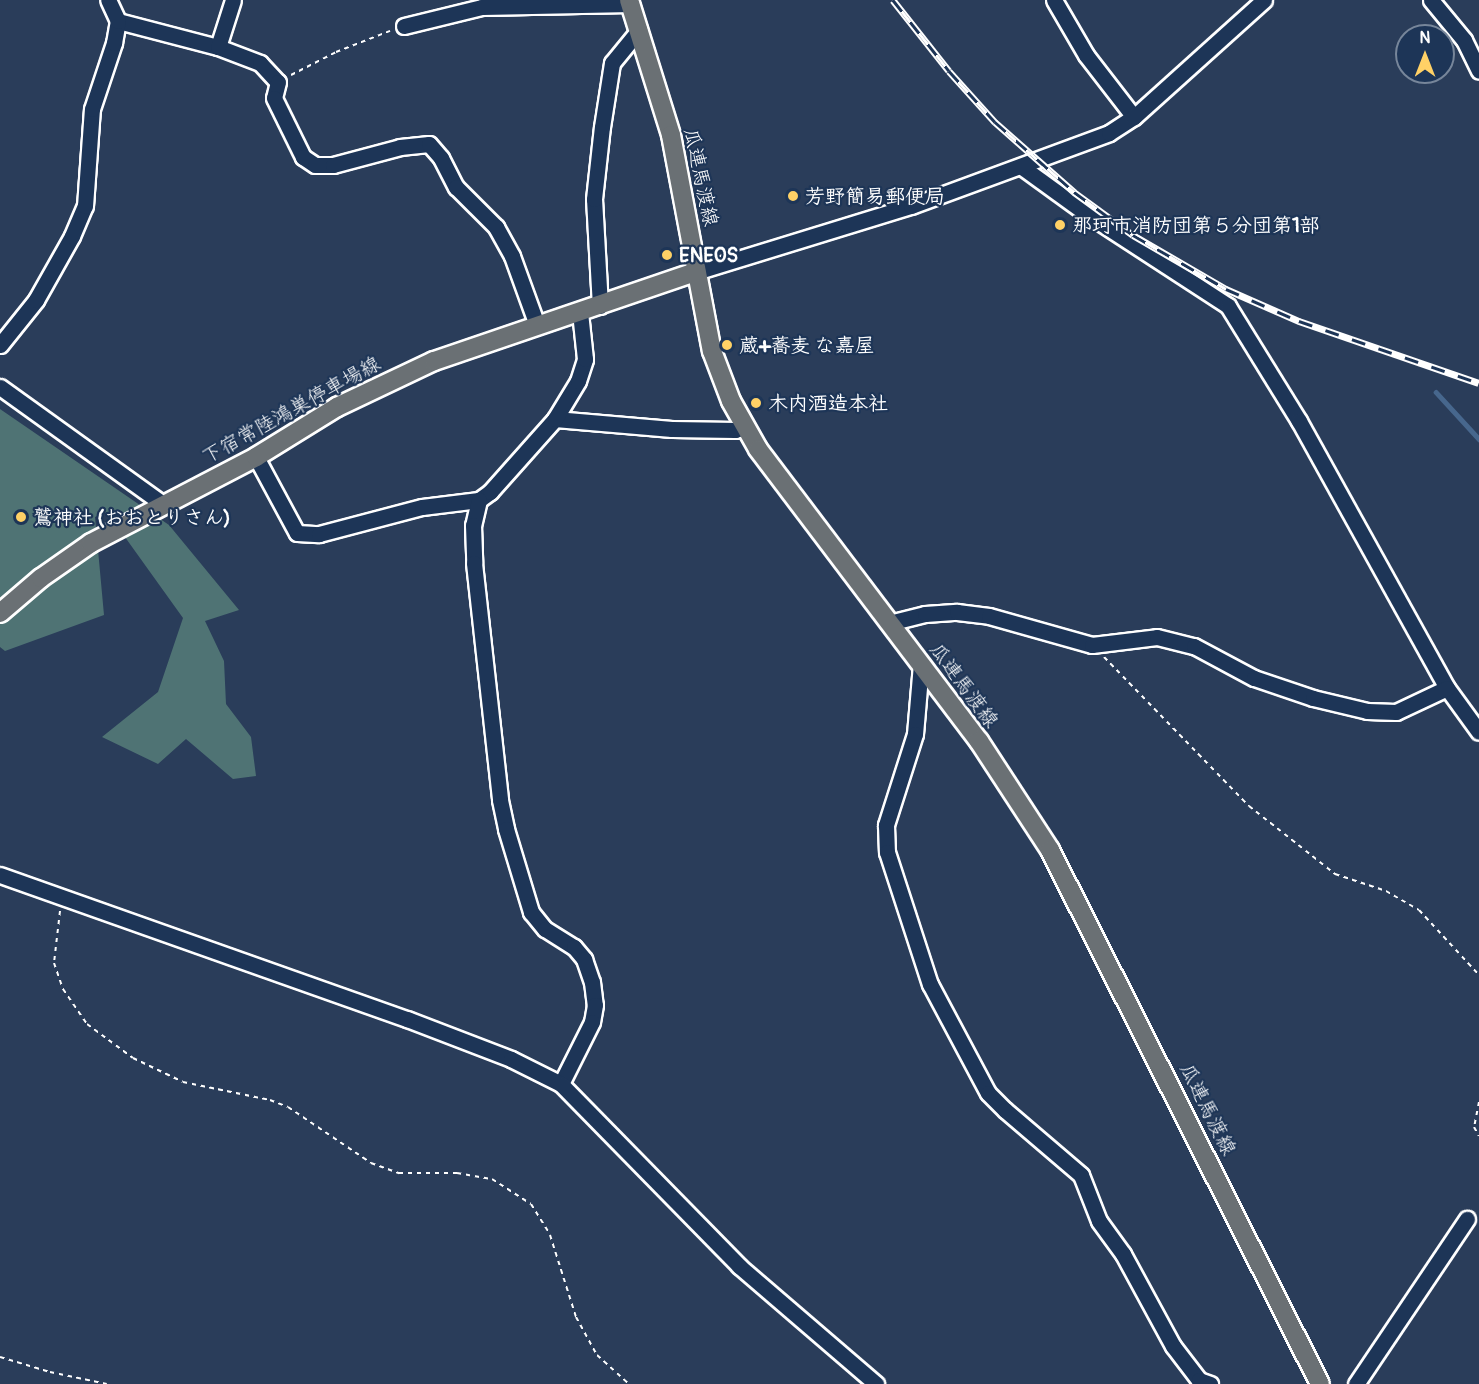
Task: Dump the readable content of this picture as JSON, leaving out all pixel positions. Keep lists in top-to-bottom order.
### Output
{
  "streets": {
    "main road": ["瓜連馬渡線", "下宿常陸鴻巣停車場線"]
  },
  "crossings": [
    ["瓜連馬渡線", "下宿常陸鴻巣停車場線"]
  ],
  "places": [
    "芳野簡易郵便局",
    "那珂市消防団第５分団第1部",
    "ENEOS",
    "蔵+蕎麦 な嘉屋",
    "木内酒造本社",
    "鷲神社 (おおとりさん)"
  ],
  "north": "top"
}
